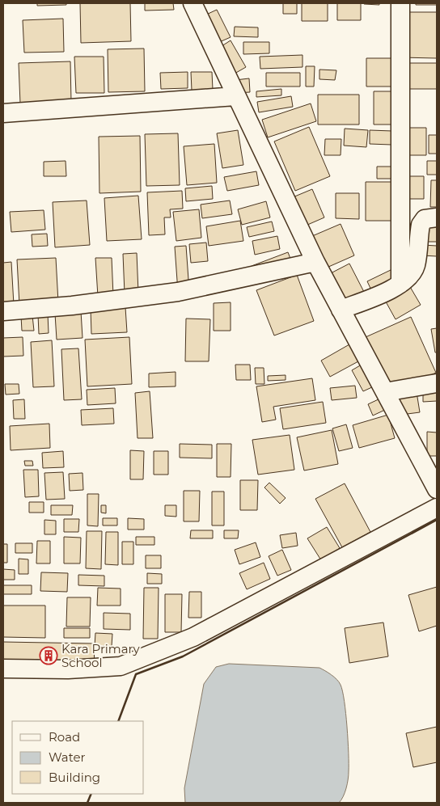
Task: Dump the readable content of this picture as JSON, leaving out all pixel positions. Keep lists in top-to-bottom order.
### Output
{
  "places": {
    "building": ["Kara Primary School"]
  },
  "legend": ["Road", "Water", "Building"]
}
